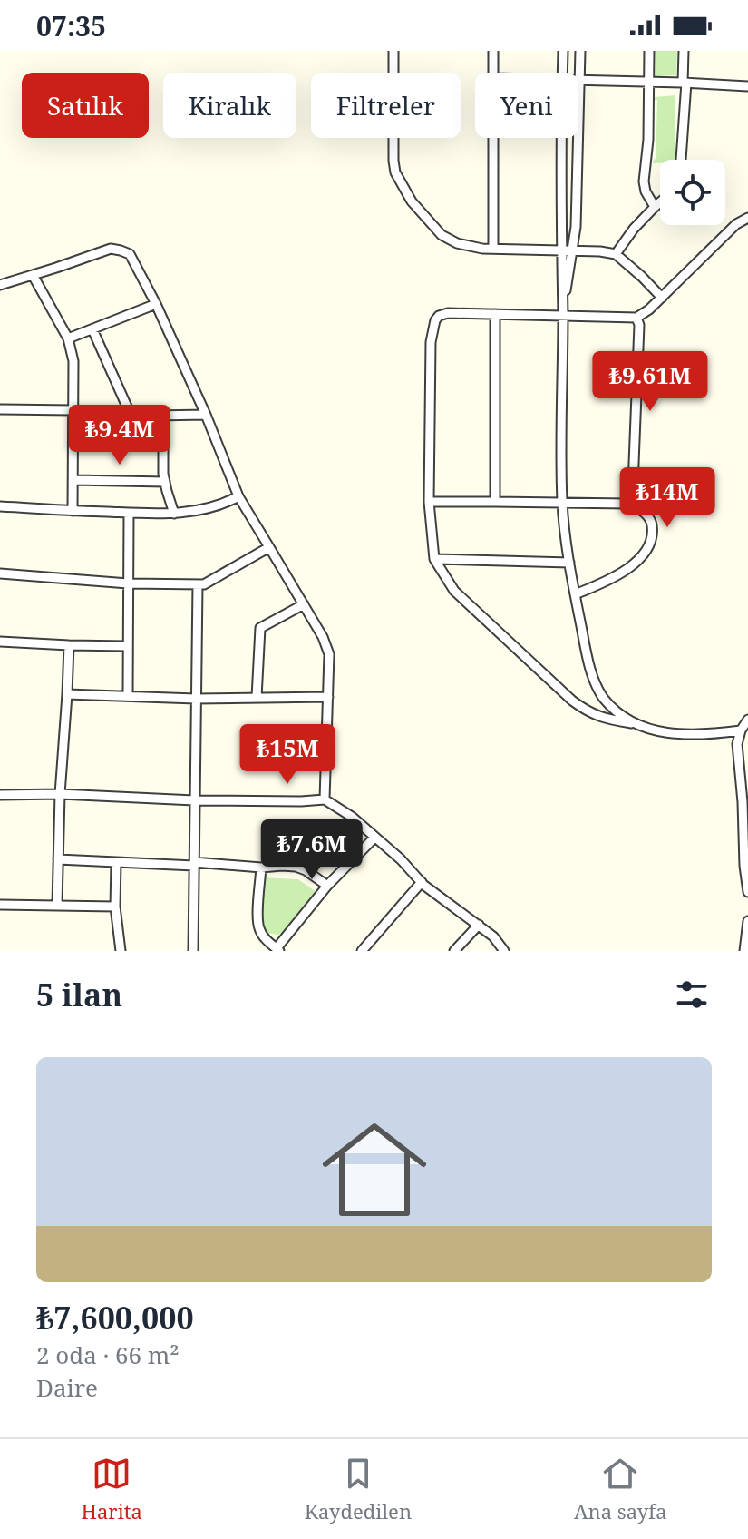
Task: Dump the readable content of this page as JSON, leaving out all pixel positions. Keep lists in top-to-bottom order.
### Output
{
  "page": {
    "status": "07:35",
    "chip": [
      "Satılık",
      "Kiralık",
      "Filtreler",
      "Yeni"
    ],
    "price": [
      "₺9.61M",
      "₺9.4M",
      "₺14M",
      "₺15M",
      "₺7.6M"
    ],
    "heading": "5 ilan",
    "list": [
      {
        "name": "₺7,600,000",
        "note": "2 oda · 66 m² · Daire"
      }
    ],
    "tabs": ["Harita", "Kaydedilen", "Ana sayfa"]
  }
}
